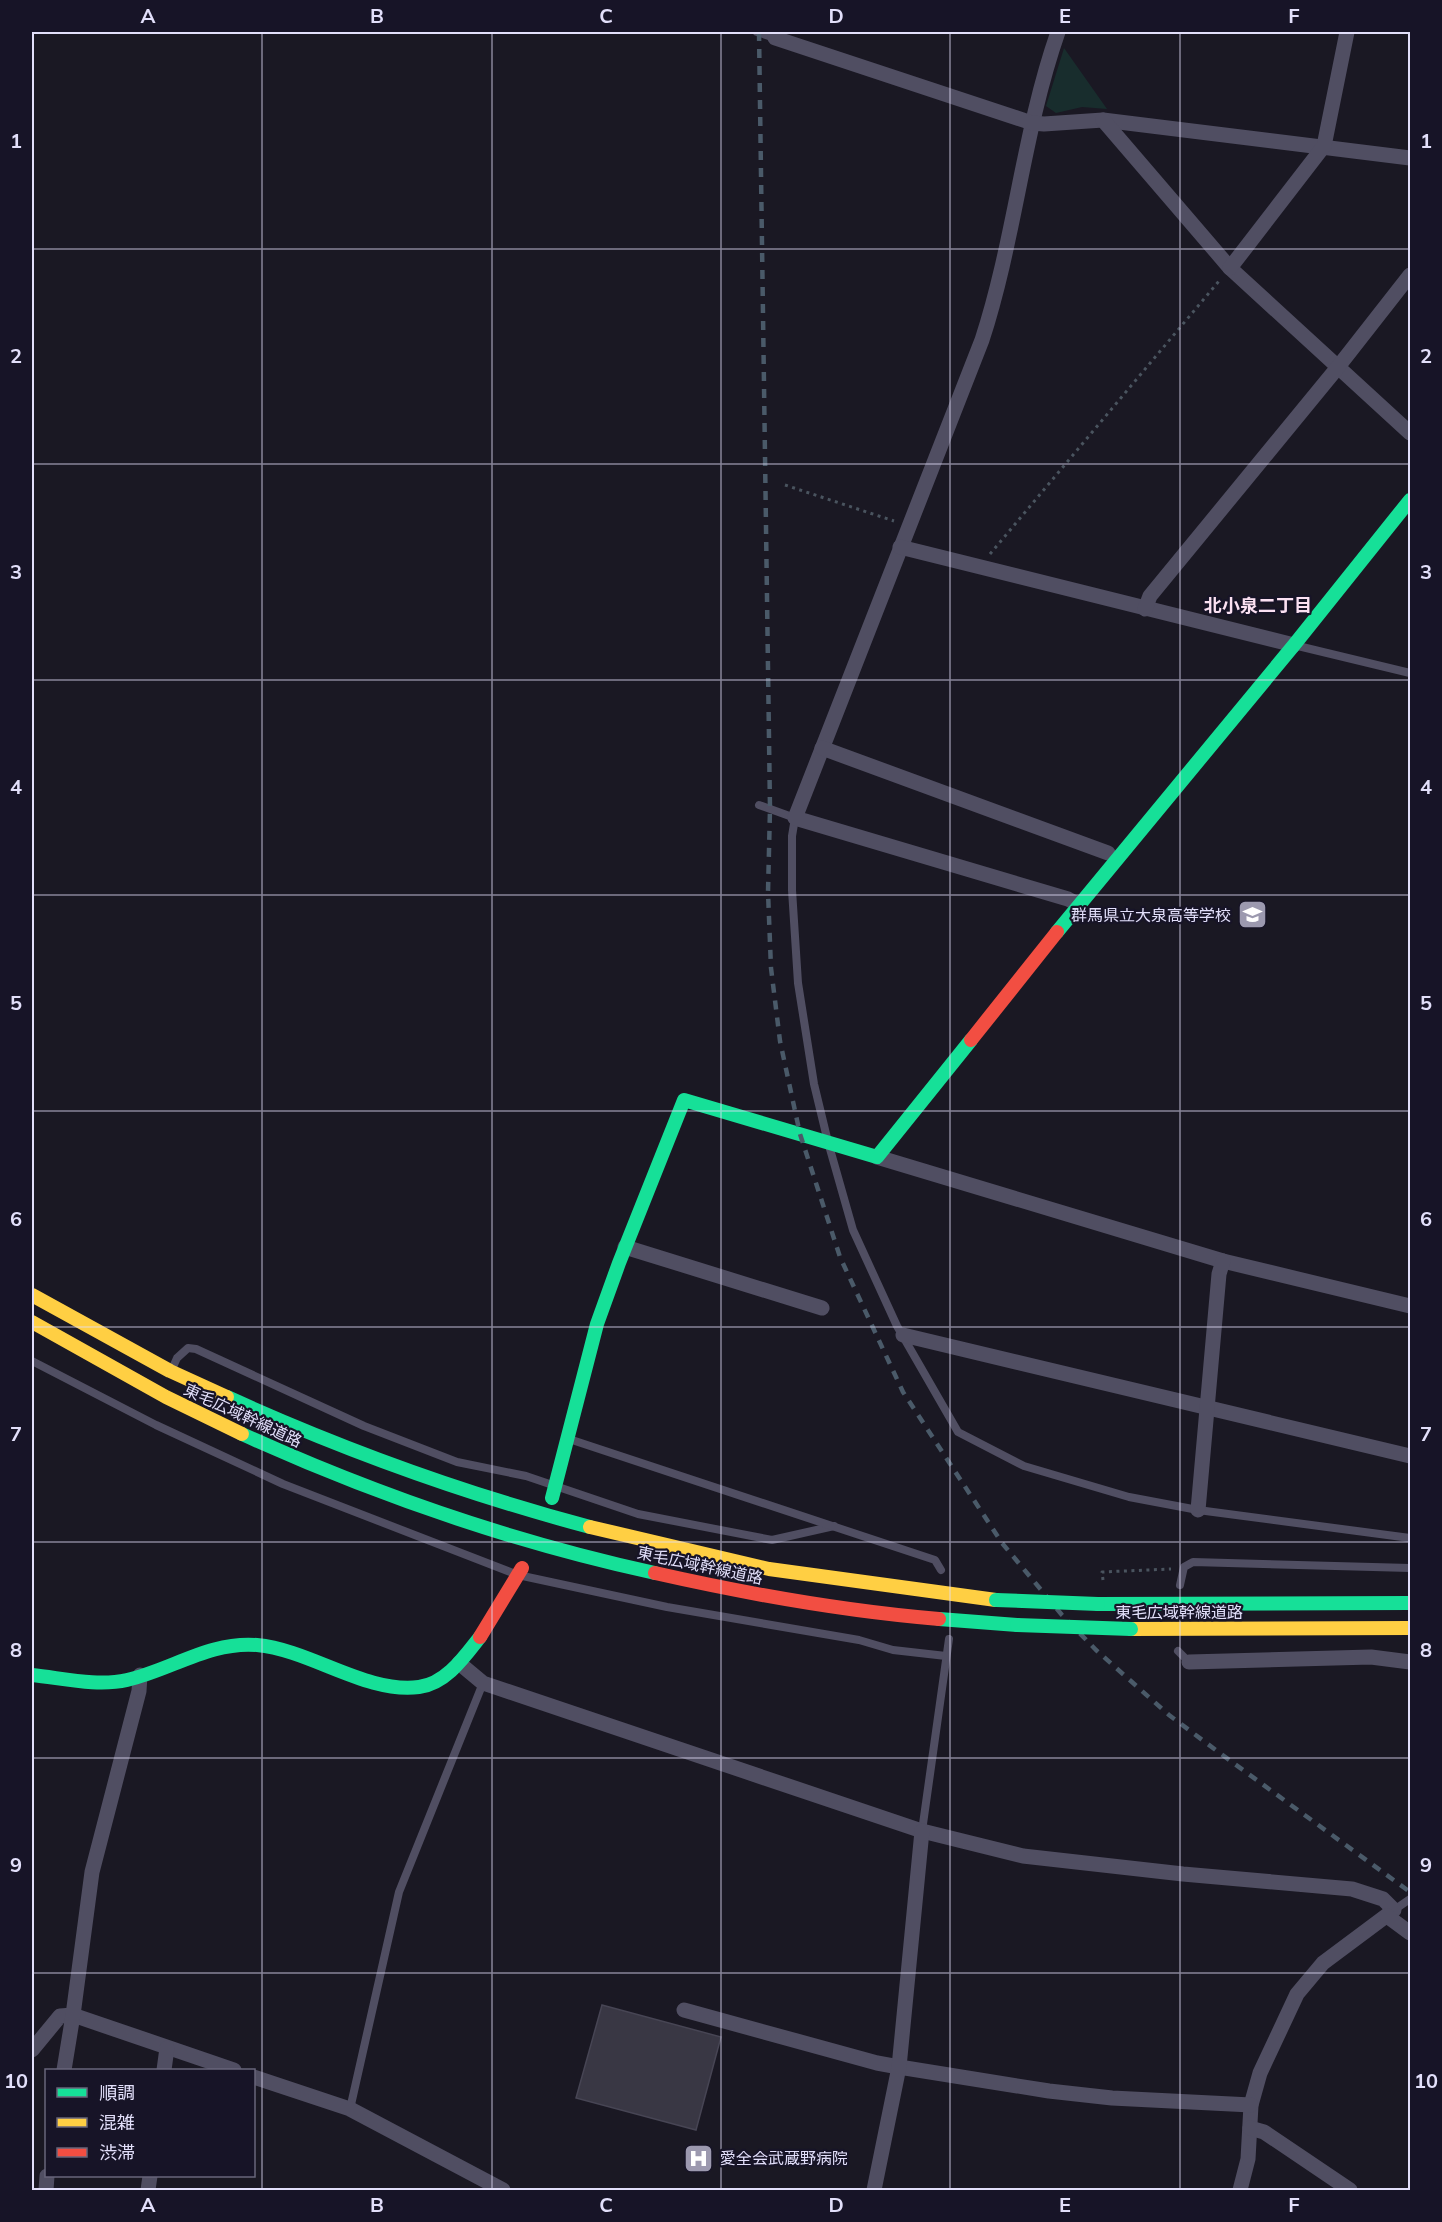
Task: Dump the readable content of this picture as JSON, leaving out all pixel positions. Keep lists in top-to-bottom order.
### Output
{
  "streets": {
    "main road": ["東毛広域幹線道路"]
  },
  "districts": ["北小泉二丁目"],
  "places": {
    "school or university": ["群馬県立大泉高等学校"],
    "hospital": ["愛全会武蔵野病院"]
  },
  "legend": ["順調", "混雑", "渋滞"],
  "grid": {
    "columns": [
      "A",
      "B",
      "C",
      "D",
      "E",
      "F"
    ],
    "rows": [
      "1",
      "2",
      "3",
      "4",
      "5",
      "6",
      "7",
      "8",
      "9",
      "10"
    ]
  }
}
